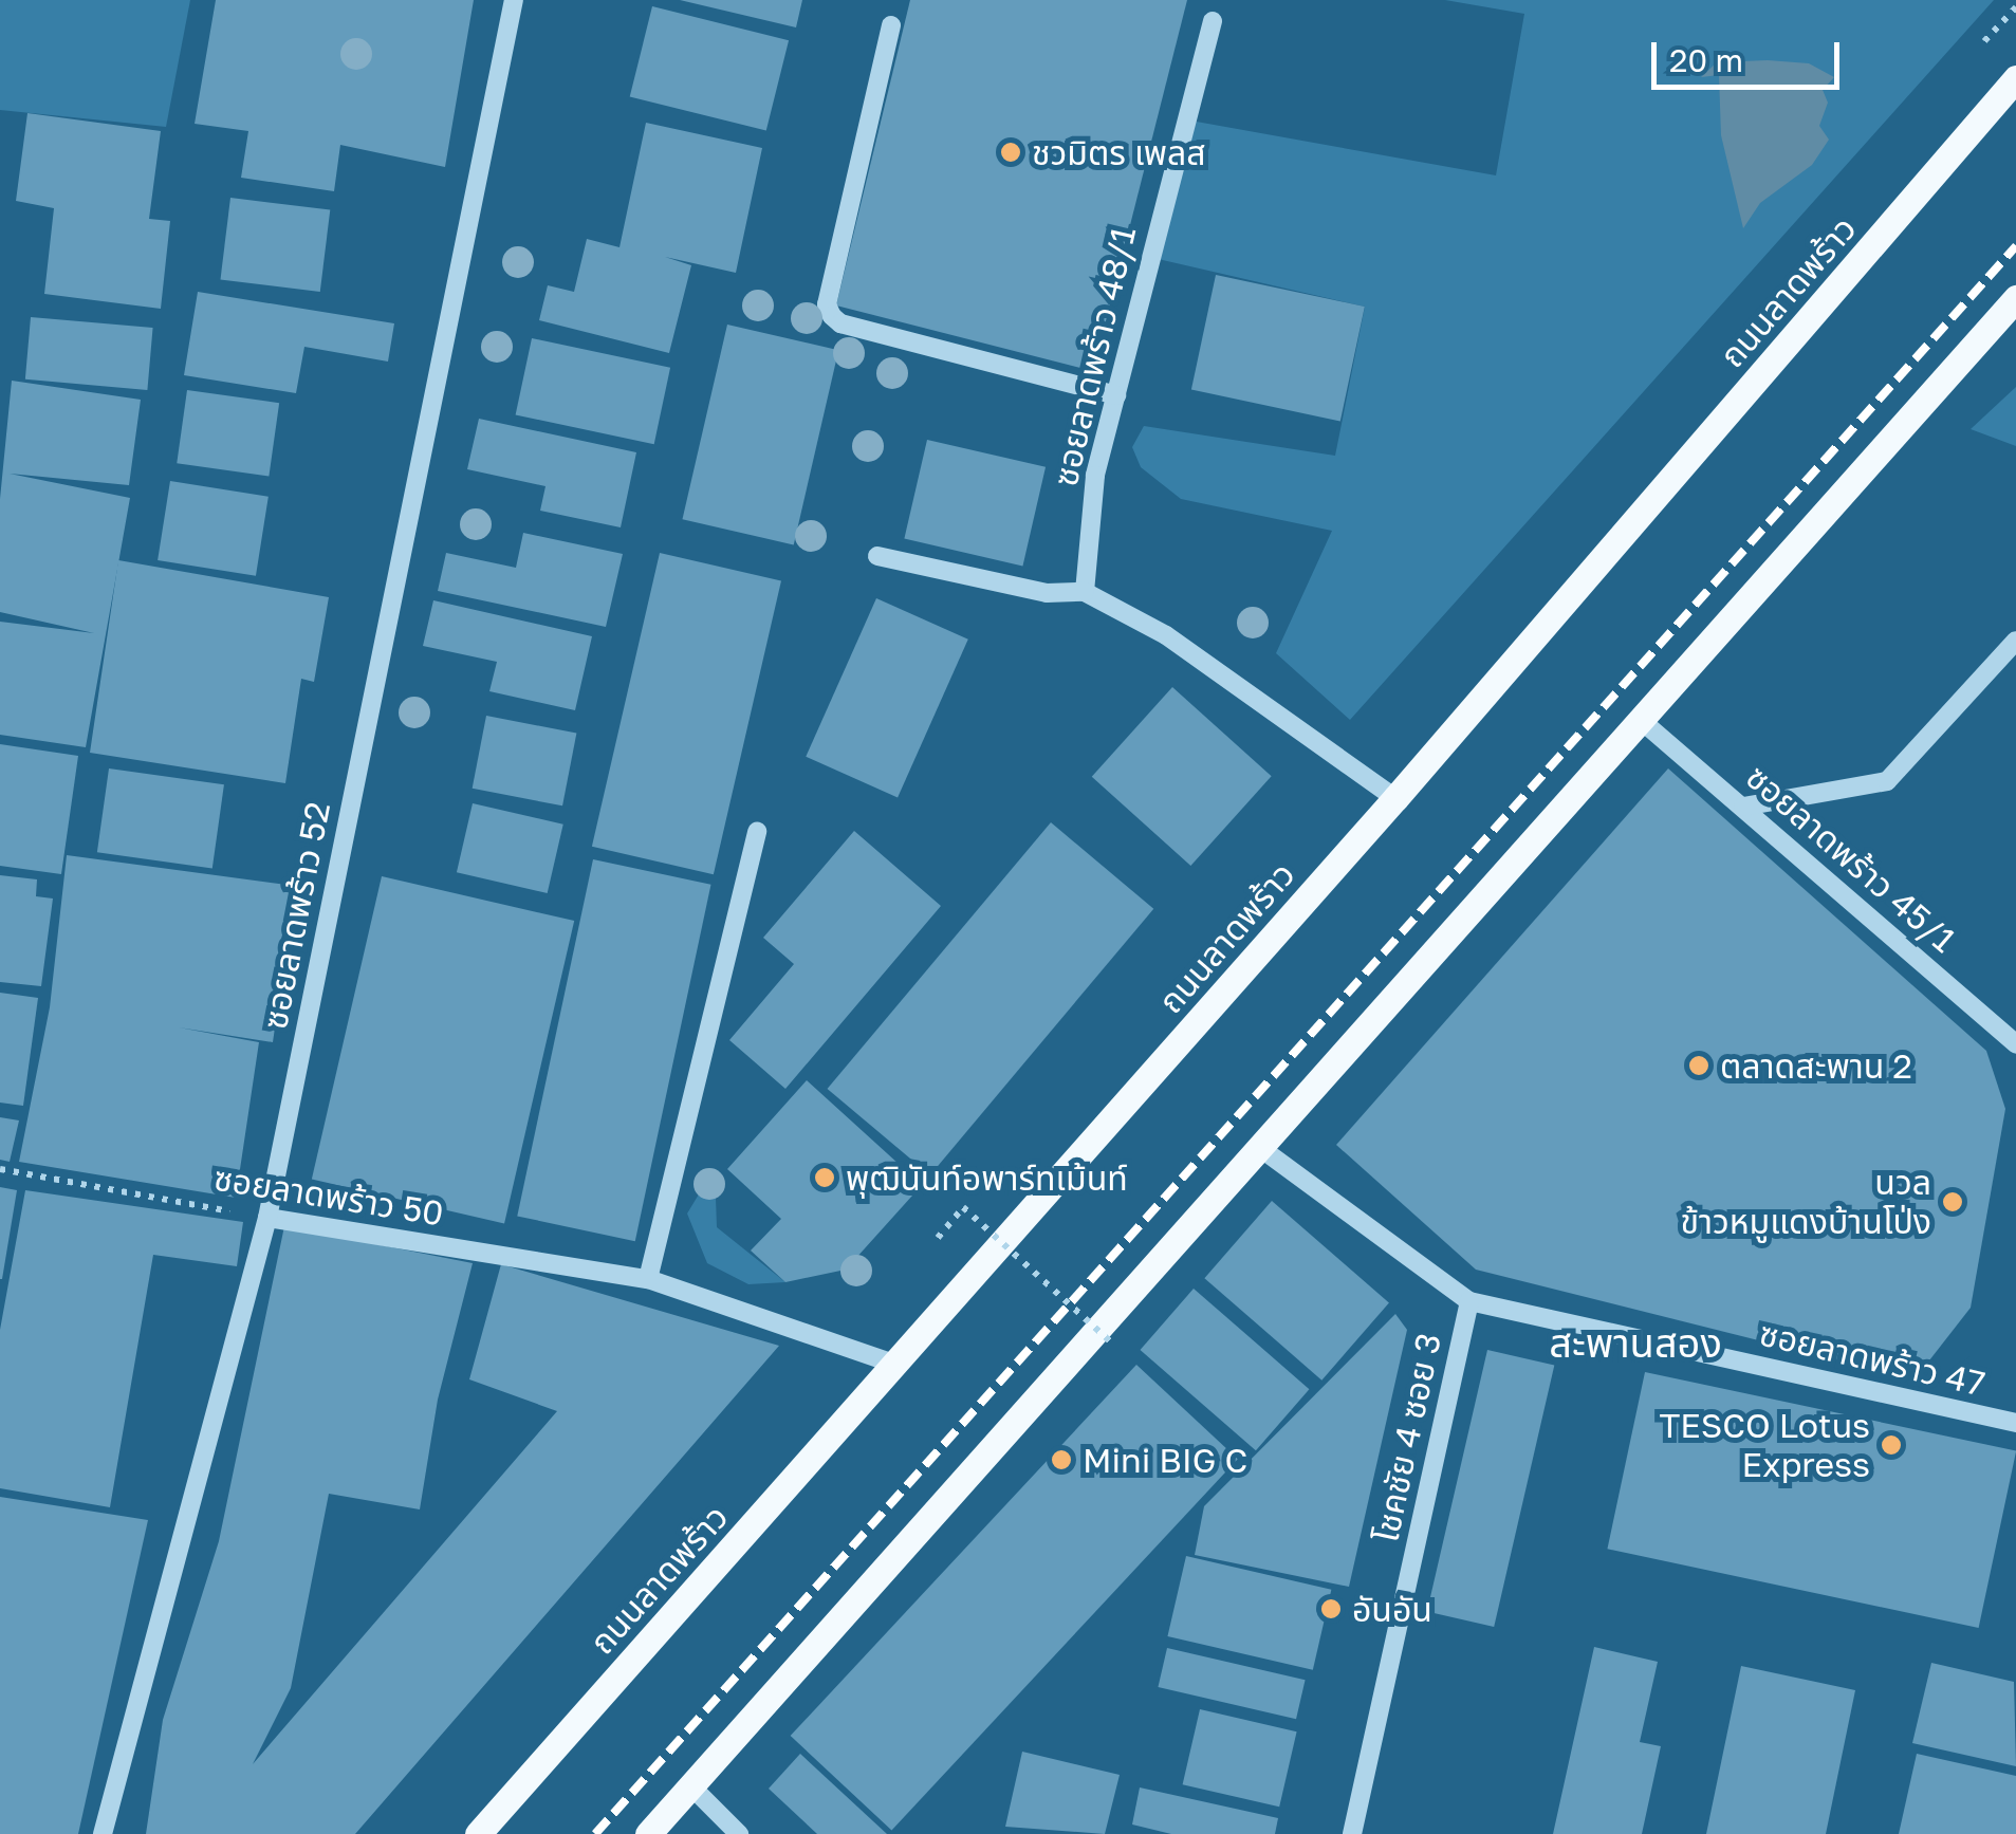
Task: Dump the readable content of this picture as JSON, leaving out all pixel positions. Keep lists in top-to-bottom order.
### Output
{
  "streets": {
    "main road": ["ถนนลาดพร้าว"],
    "street": [
      "ซอยลาดพร้าว 48/1",
      "ซอยลาดพร้าว 45/1",
      "ซอยลาดพร้าว 52",
      "ซอยลาดพร้าว 50",
      "ซอยลาดพร้าว 47",
      "โชคชัย 4 ซอย 3"
    ]
  },
  "crossings": [
    ["ถนนลาดพร้าว", "ซอยลาดพร้าว 50"],
    ["ซอยลาดพร้าว 52", "ซอยลาดพร้าว 50"],
    ["ซอยลาดพร้าว 47", "โชคชัย 4 ซอย 3"]
  ],
  "districts": ["สะพานสอง"],
  "places": [
    "ชวมิตร เพลส",
    "ตลาดสะพาน 2",
    "พุฒินันท์อพาร์ทเม้นท์",
    "นวล ข้าวหมูแดงบ้านโป่ง",
    "TESCO Lotus Express",
    "Mini BIG C",
    "อันอัน"
  ],
  "scale_bar": "20 m"
}
